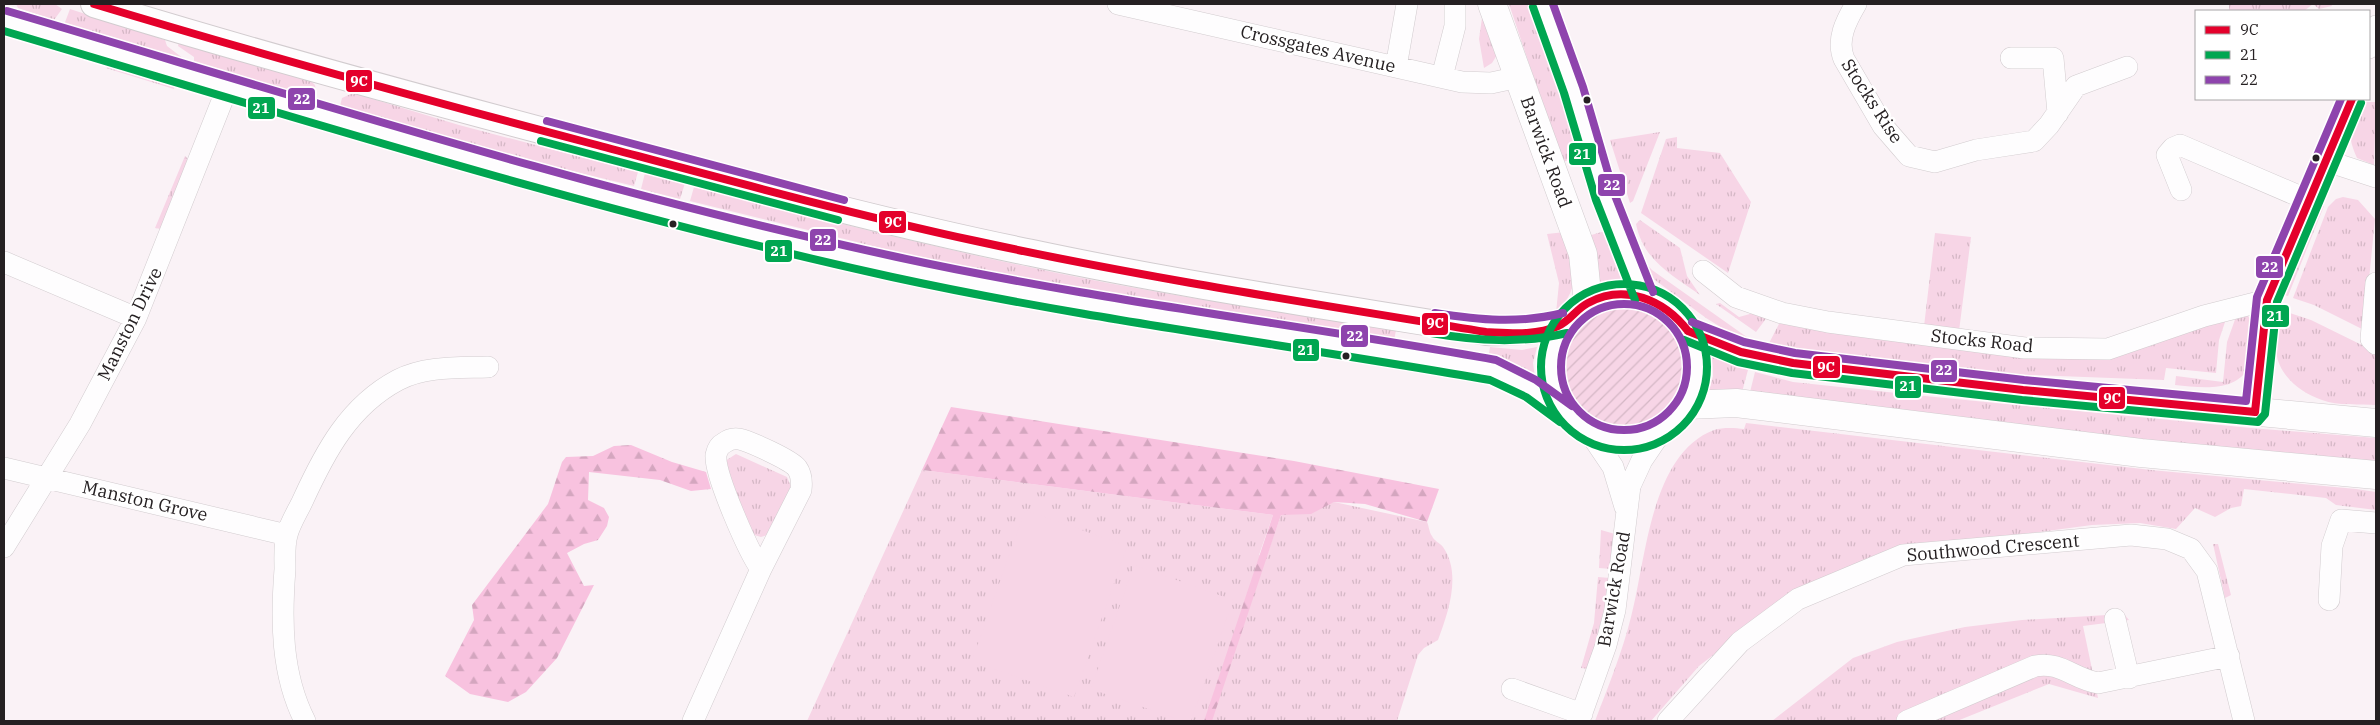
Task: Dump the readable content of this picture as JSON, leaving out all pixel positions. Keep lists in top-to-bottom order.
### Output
{
  "streets": {
    "highway": ["Barwick Road"],
    "street": [
      "Crossgates Avenue",
      "Stocks Rise",
      "Manston Drive",
      "Stocks Road",
      "Manston Grove",
      "Southwood Crescent"
    ]
  },
  "crossings": [
    ["Crossgates Avenue", "Barwick Road"],
    ["Manston Drive", "Manston Grove"]
  ],
  "lines": ["transit line 9C", "transit line 22", "transit line 21"],
  "legend": ["9C", "21", "22"]
}
